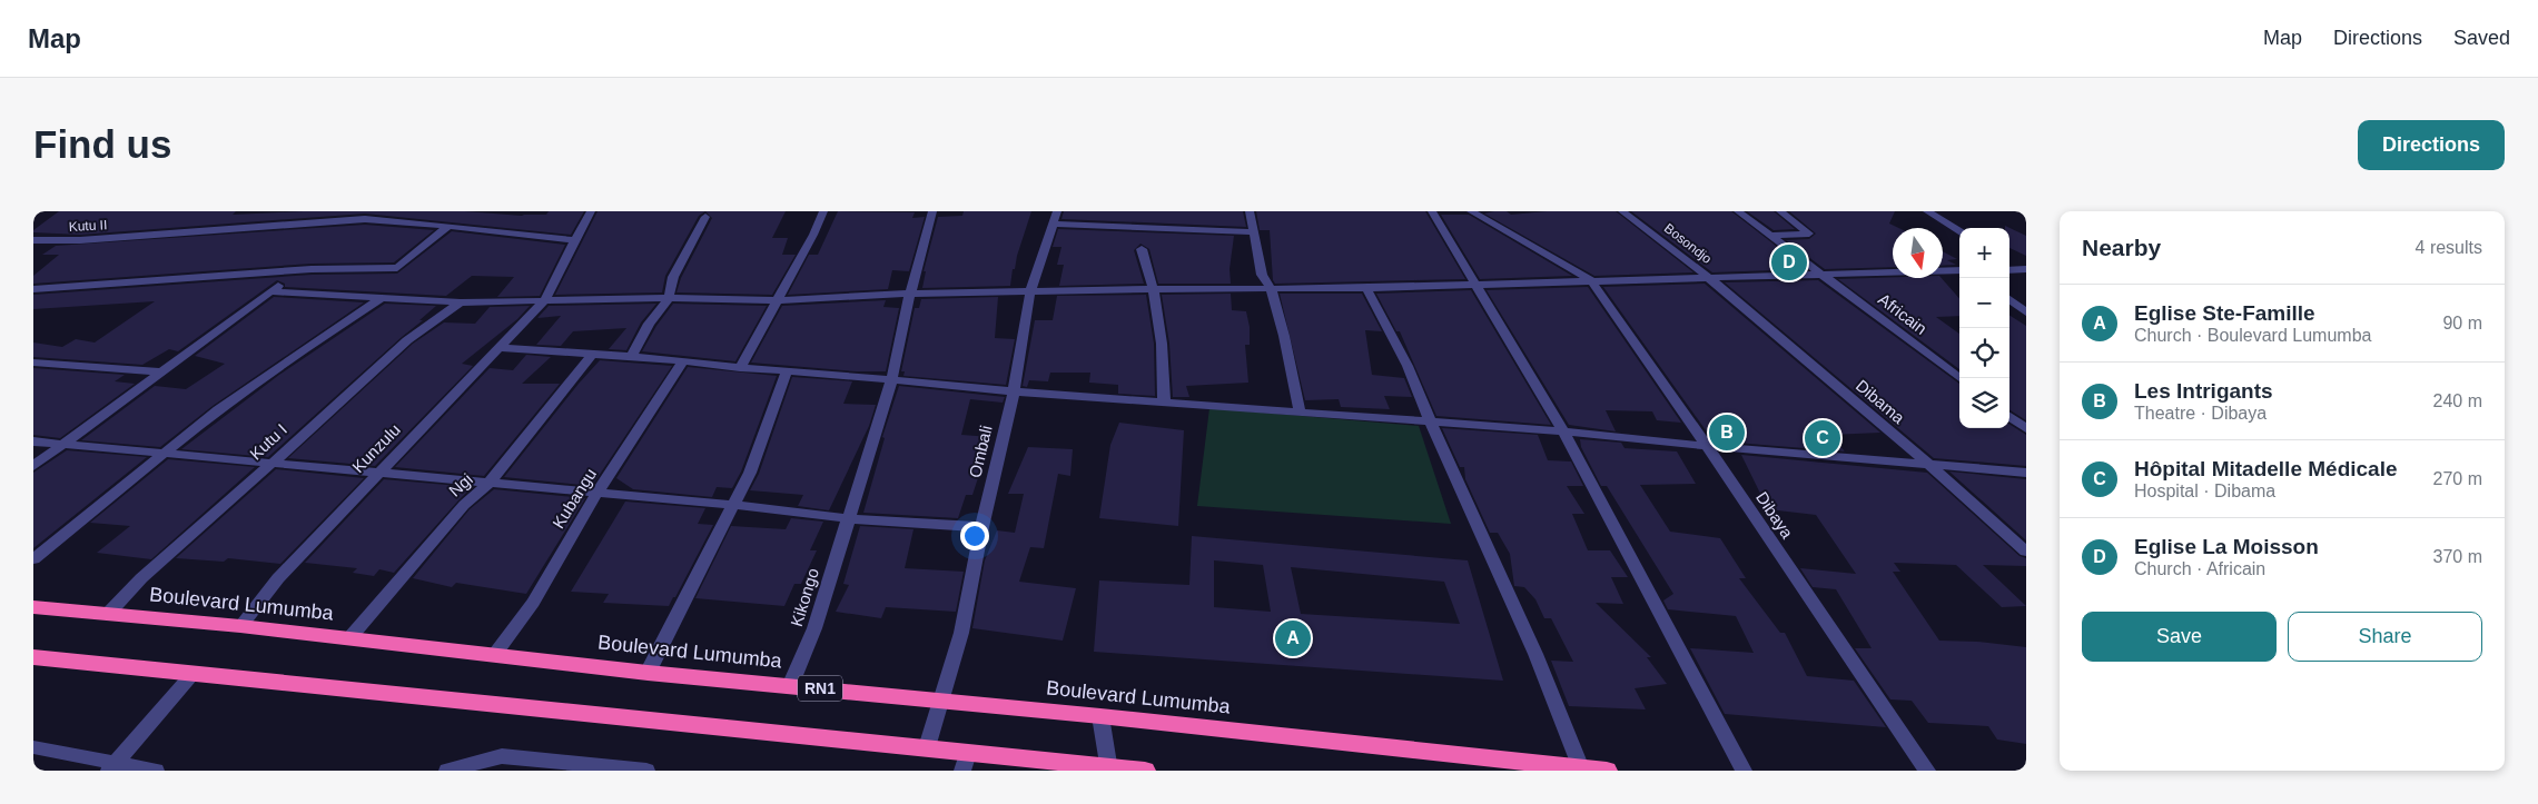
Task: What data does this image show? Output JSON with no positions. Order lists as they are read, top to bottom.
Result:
{
  "streets": {
    "highway": ["Boulevard Lumumba", "RN1"],
    "street": [
      "Kutu II",
      "Bosondjo",
      "Africain",
      "Dibama",
      "Kutu I",
      "Kunzulu",
      "Ombali",
      "Ngi",
      "Kubangu",
      "Dibaya",
      "Kikongo"
    ]
  },
  "crossings": [
    ["Bosondjo", "Dibama"],
    ["Kutu I", "Boulevard Lumumba"],
    ["Kunzulu", "Boulevard Lumumba"],
    ["Ombali", "Boulevard Lumumba"],
    ["Ngi", "Boulevard Lumumba"],
    ["Kubangu", "Boulevard Lumumba"],
    ["Kikongo", "Boulevard Lumumba"]
  ],
  "north": "bottom",
  "page": {
    "header": "Map",
    "nav": ["Map", "Directions", "Saved"],
    "buttons": [
      "Directions",
      ["Save", "Share"]
    ],
    "title": "Find us",
    "heading": ["Nearby", "4 results"],
    "map_buttons": ["+", "−"],
    "pins": [
      "D",
      "B",
      "C",
      "A"
    ],
    "list": [
      {
        "mark": "A",
        "name": "Eglise Ste-Famille",
        "note": "Church · Boulevard Lumumba",
        "value": "90 m"
      },
      {
        "mark": "B",
        "name": "Les Intrigants",
        "note": "Theatre · Dibaya",
        "value": "240 m"
      },
      {
        "mark": "C",
        "name": "Hôpital Mitadelle Médicale",
        "note": "Hospital · Dibama",
        "value": "270 m"
      },
      {
        "mark": "D",
        "name": "Eglise La Moisson",
        "note": "Church · Africain",
        "value": "370 m"
      }
    ]
  }
}
